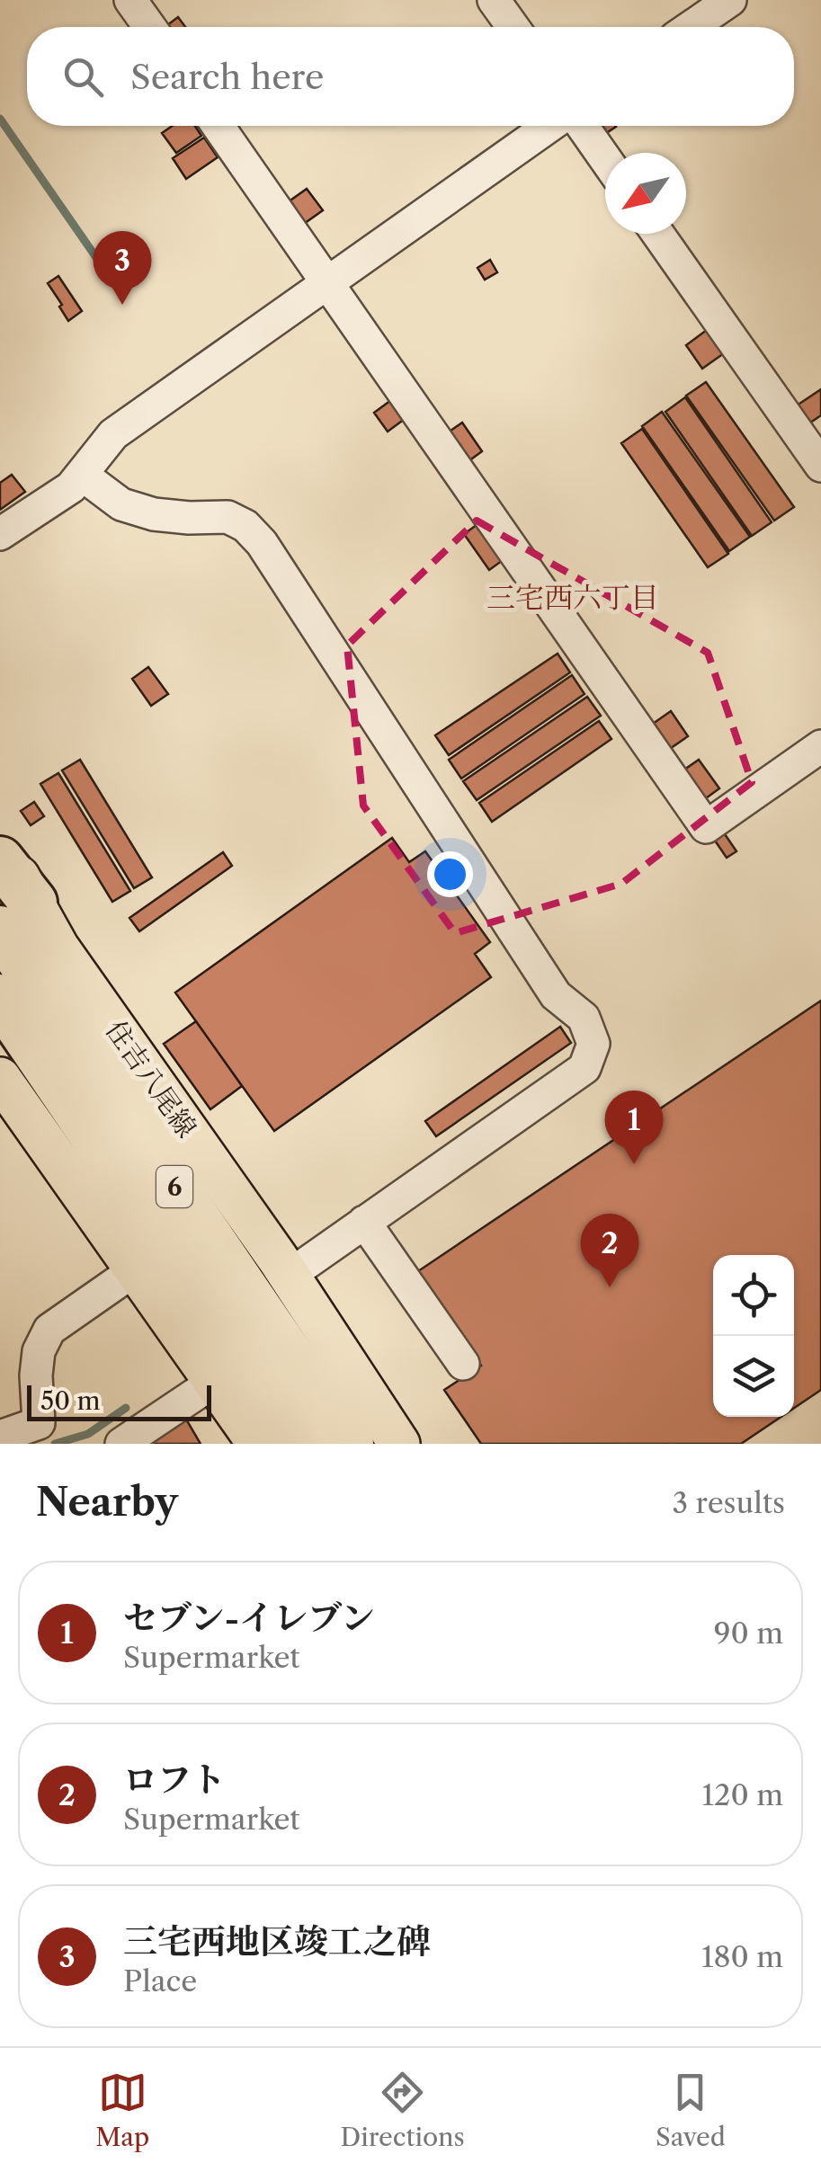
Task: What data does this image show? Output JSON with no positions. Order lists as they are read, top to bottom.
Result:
{
  "streets": {
    "highway": ["6"],
    "main road": ["住吉八尾線"]
  },
  "crossings": [
    ["住吉八尾線", "6"]
  ],
  "districts": ["三宅西六丁目"],
  "scale_bar": "50 m",
  "north": "bottom left",
  "page": {
    "search": "Search here",
    "pins": ["3", "1", "2"],
    "scale": "50 m",
    "heading": ["Nearby", "3 results"],
    "list": [
      {
        "mark": "1",
        "name": "セブン-イレブン",
        "note": "Supermarket",
        "value": "90 m"
      },
      {
        "mark": "2",
        "name": "ロフト",
        "note": "Supermarket",
        "value": "120 m"
      },
      {
        "mark": "3",
        "name": "三宅西地区竣工之碑",
        "note": "Place",
        "value": "180 m"
      }
    ],
    "nav": ["Map", "Directions", "Saved"]
  }
}
